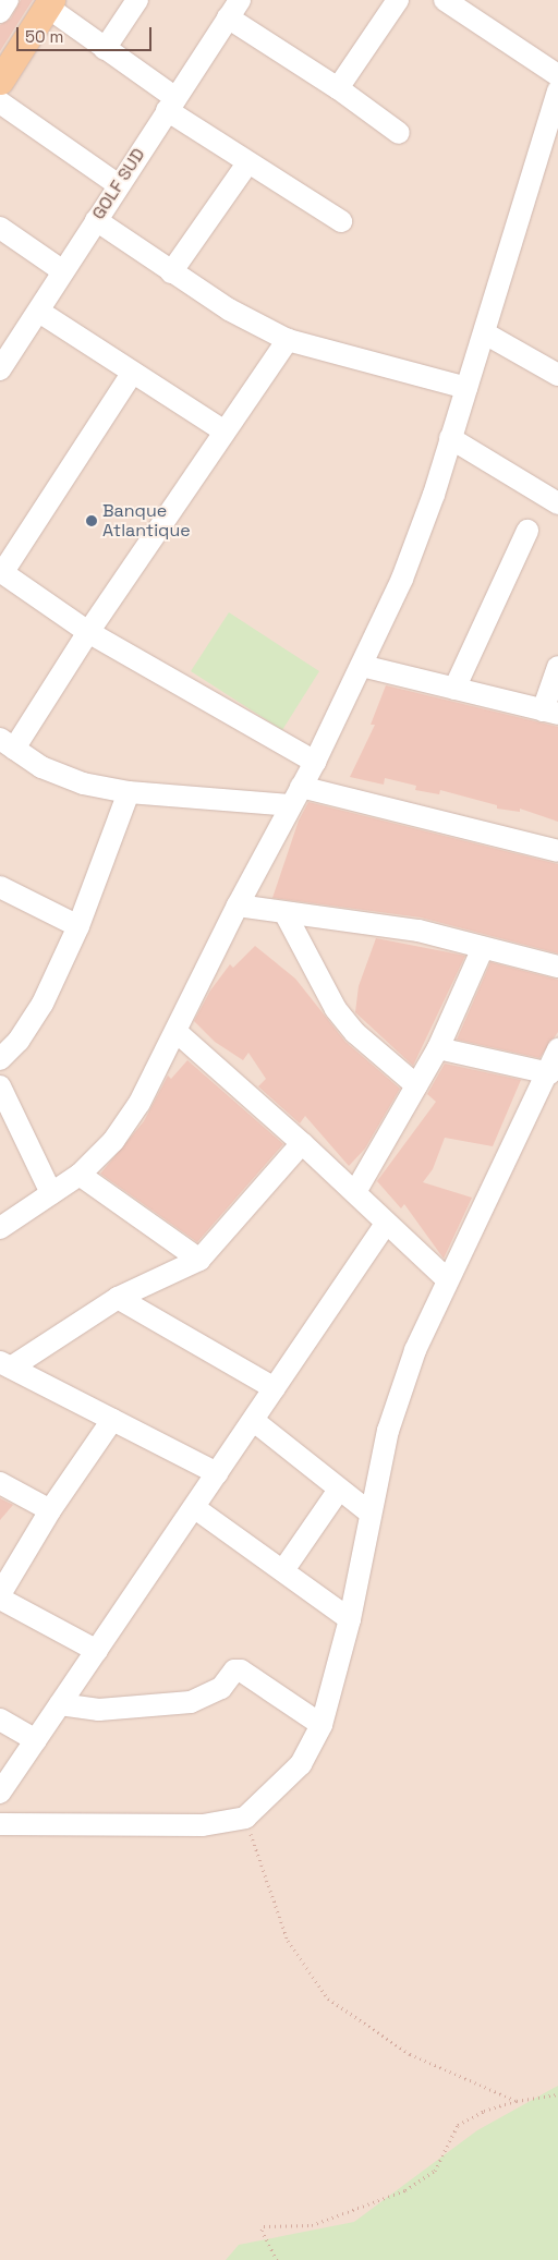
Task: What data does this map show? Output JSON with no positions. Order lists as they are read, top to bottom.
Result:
{
  "streets": {
    "street": ["GOLF SUD"]
  },
  "places": ["Banque Atlantique"],
  "scale_bar": "50 m"
}
